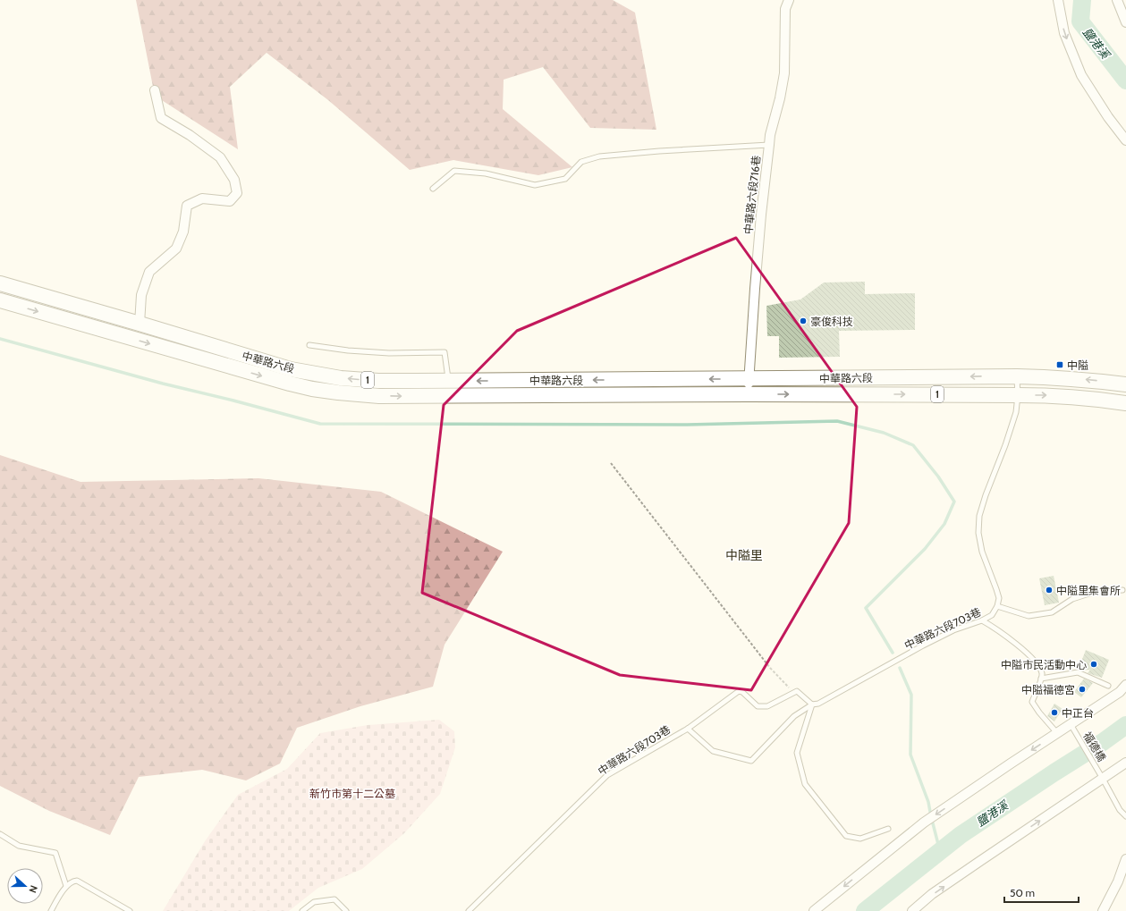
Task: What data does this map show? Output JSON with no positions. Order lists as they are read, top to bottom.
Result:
{
  "streets": {
    "main road": ["中華路六段", "1"],
    "street": ["中華路六段716巷"],
    "lane": ["中華路六段703巷", "福德橋"]
  },
  "crossings": [
    ["中華路六段716巷", "中華路六段"]
  ],
  "districts": ["中隘里"],
  "water": ["鹽港溪"],
  "parks": ["新竹市第十二公墓"],
  "places": {
    "other": [
      "豪俊科技",
      "中隘里集會所",
      "中隘市民活動中心",
      "中隘福德宮",
      "中正台"
    ],
    "transit": ["中隘"]
  },
  "scale_bar": "50 m",
  "north": "right"
}
